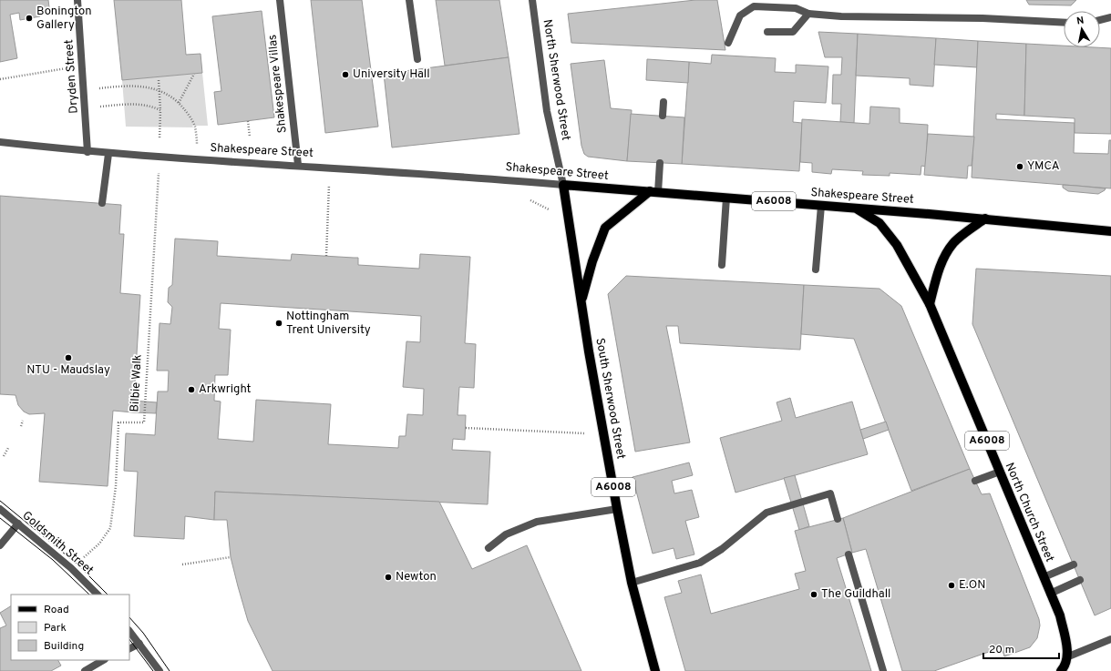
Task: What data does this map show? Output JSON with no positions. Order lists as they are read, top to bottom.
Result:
{
  "streets": {
    "main road": [
      "Shakespeare Street",
      "A6008",
      "South Sherwood Street",
      "North Church Street"
    ],
    "street": [
      "Dryden Street",
      "North Sherwood Street",
      "Shakespeare Villas",
      "Goldsmith Street"
    ],
    "path": ["Bilbie Walk"]
  },
  "crossings": [
    ["Dryden Street", "Shakespeare Street"],
    ["North Sherwood Street", "Shakespeare Street"],
    ["North Sherwood Street", "South Sherwood Street"],
    ["Shakespeare Villas", "Shakespeare Street"],
    ["Shakespeare Street", "Bilbie Walk"],
    ["Shakespeare Street", "South Sherwood Street"],
    ["Shakespeare Street", "North Church Street"],
    ["Bilbie Walk", "Goldsmith Street"]
  ],
  "places": [
    "Bonington Gallery",
    "University Hall",
    "YMCA",
    "Nottingham Trent University",
    "NTU - Maudslay",
    "Arkwright",
    "Newton",
    "E.ON",
    "The Guildhall"
  ],
  "legend": ["Road", "Park", "Building"],
  "scale_bar": "20 m",
  "north": "top"
}
